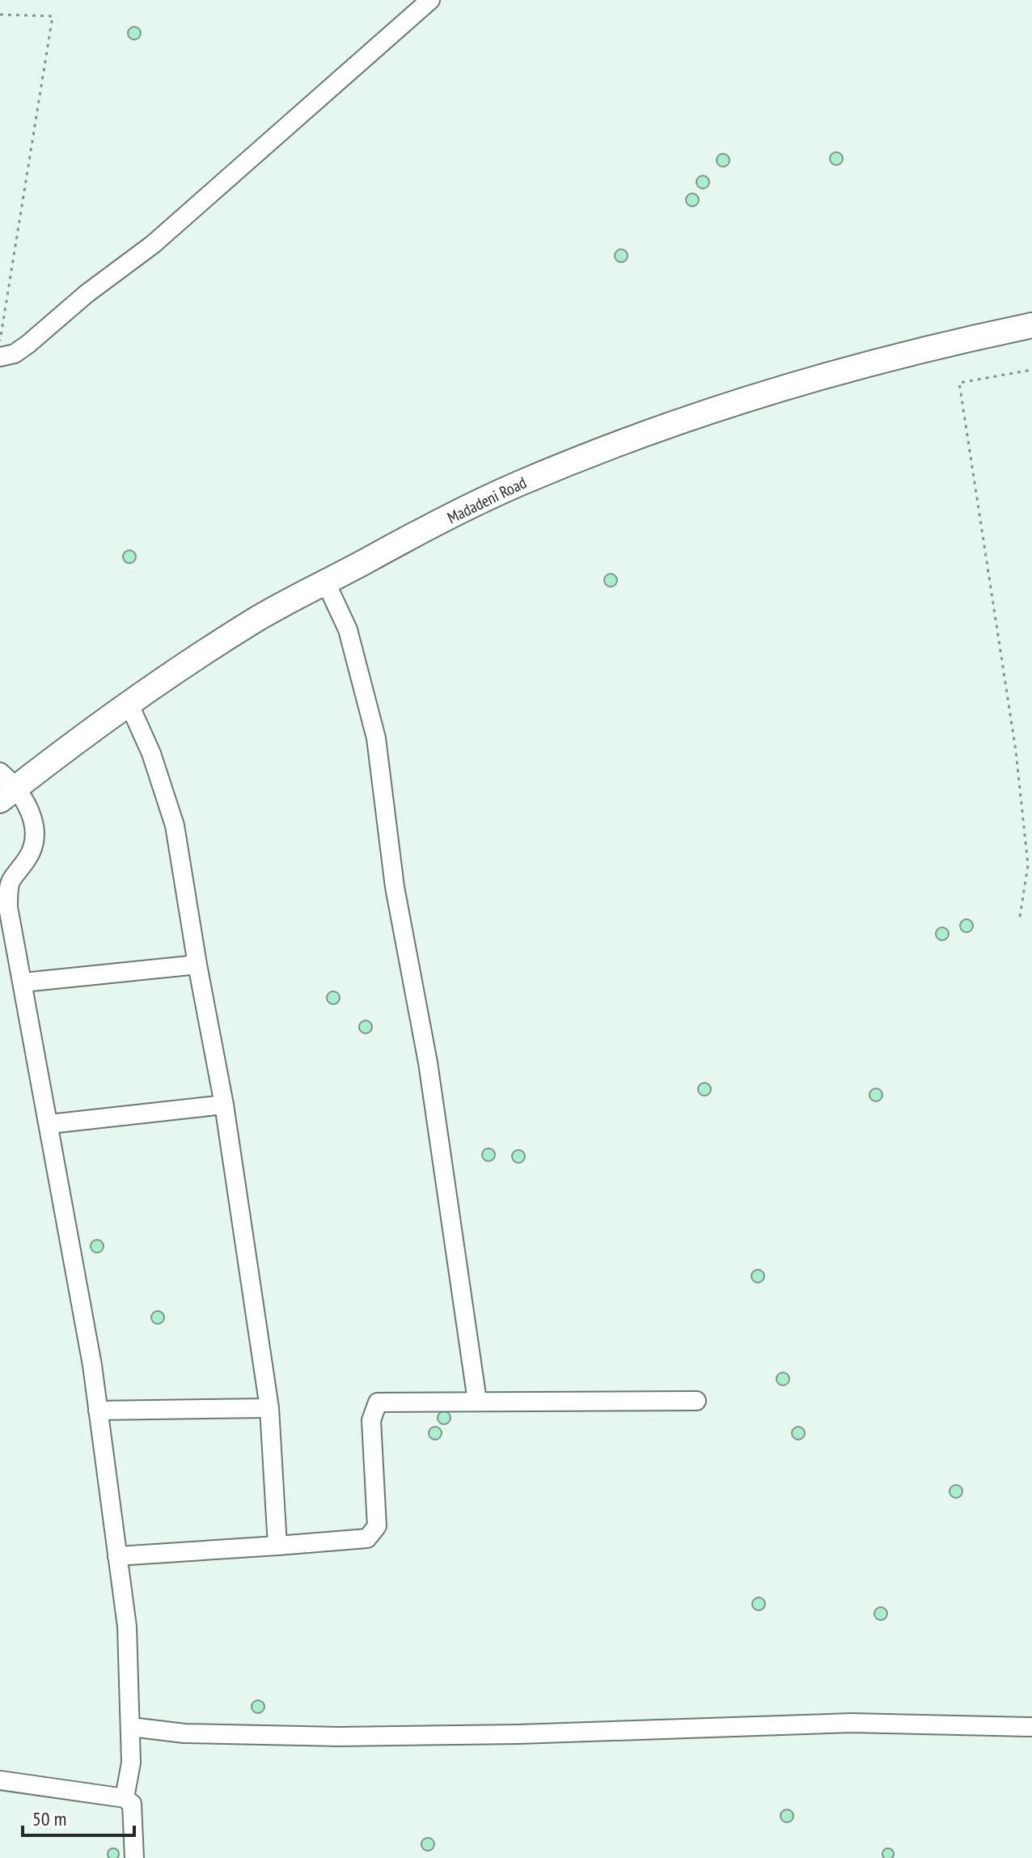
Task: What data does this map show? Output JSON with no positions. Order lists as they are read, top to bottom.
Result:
{
  "streets": {
    "street": ["Madadeni Road"]
  },
  "scale_bar": "50 m"
}
